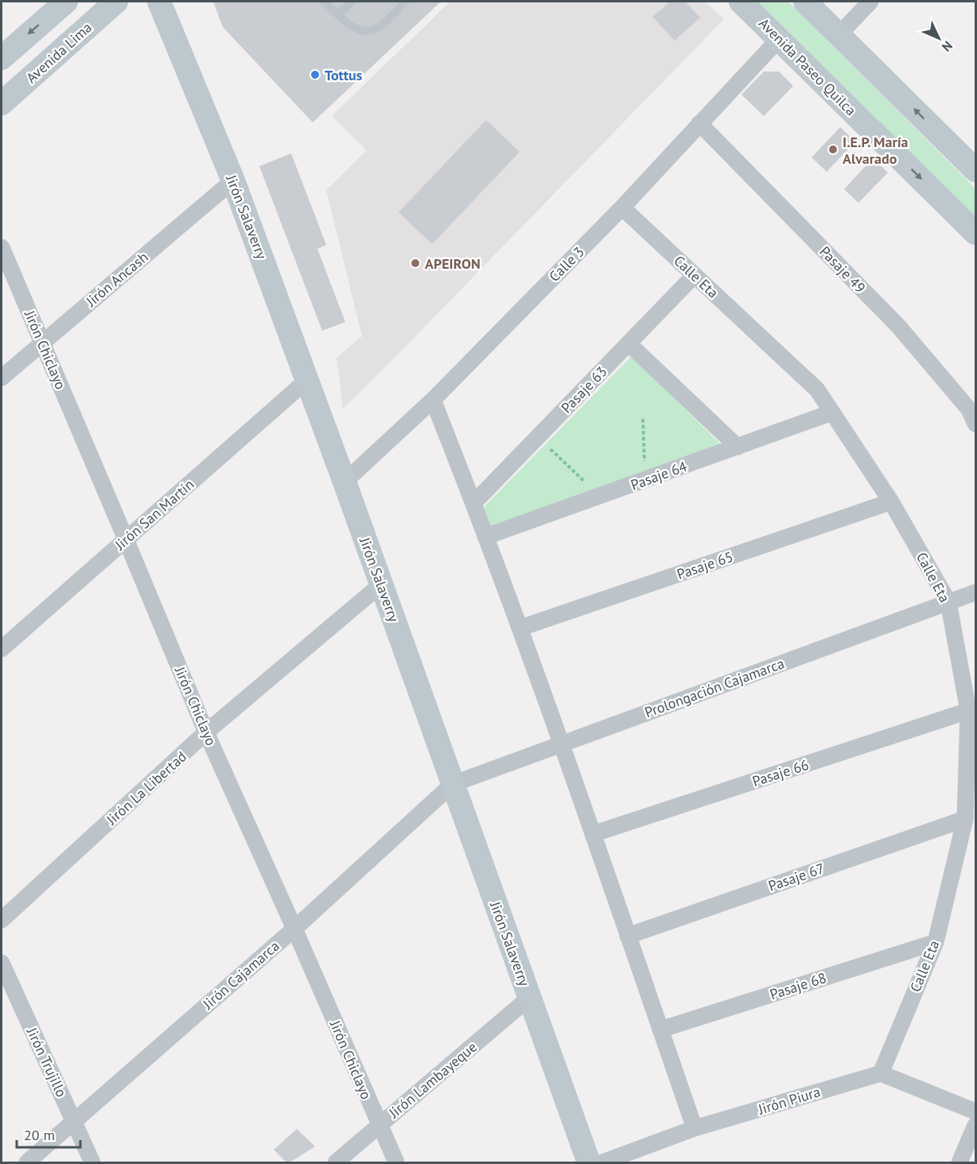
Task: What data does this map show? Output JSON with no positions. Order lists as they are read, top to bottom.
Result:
{
  "streets": {
    "street": [
      "Avenida Lima",
      "Avenida Paseo Quilca",
      "Jirón Salaverry",
      "Calle 3",
      "Pasaje 49",
      "Calle Eta",
      "Jirón Ancash",
      "Jirón Chiclayo",
      "Pasaje 63",
      "Pasaje 64",
      "Jirón San Martín",
      "Pasaje 65",
      "Prolongación Cajamarca",
      "Pasaje 66",
      "Jirón La Libertad",
      "Pasaje 67",
      "Jirón Cajamarca",
      "Pasaje 68",
      "Jirón Trujillo",
      "Jirón Lambayeque",
      "Jirón Piura"
    ]
  },
  "crossings": [
    ["Avenida Paseo Quilca", "Calle 3"],
    ["Jirón Salaverry", "Calle 3"],
    ["Jirón Salaverry", "Jirón Ancash"],
    ["Jirón Salaverry", "Jirón San Martín"],
    ["Jirón Salaverry", "Prolongación Cajamarca"],
    ["Jirón Salaverry", "Jirón La Libertad"],
    ["Jirón Salaverry", "Jirón Cajamarca"],
    ["Jirón Salaverry", "Jirón Lambayeque"],
    ["Calle 3", "Pasaje 49"],
    ["Calle 3", "Calle Eta"],
    ["Calle Eta", "Pasaje 63"],
    ["Calle Eta", "Pasaje 64"],
    ["Calle Eta", "Pasaje 65"],
    ["Calle Eta", "Prolongación Cajamarca"],
    ["Calle Eta", "Pasaje 66"],
    ["Calle Eta", "Pasaje 67"],
    ["Calle Eta", "Pasaje 68"],
    ["Calle Eta", "Jirón Piura"],
    ["Jirón Ancash", "Jirón Chiclayo"],
    ["Jirón Chiclayo", "Jirón San Martín"],
    ["Jirón Chiclayo", "Jirón La Libertad"],
    ["Jirón Chiclayo", "Jirón Cajamarca"],
    ["Jirón Chiclayo", "Jirón Lambayeque"],
    ["Prolongación Cajamarca", "Jirón Cajamarca"],
    ["Jirón Cajamarca", "Jirón Trujillo"]
  ],
  "places": ["Tottus", "I.E.P. María Alvarado", "APEIRON"],
  "scale_bar": "20 m",
  "north": "bottom right"
}
